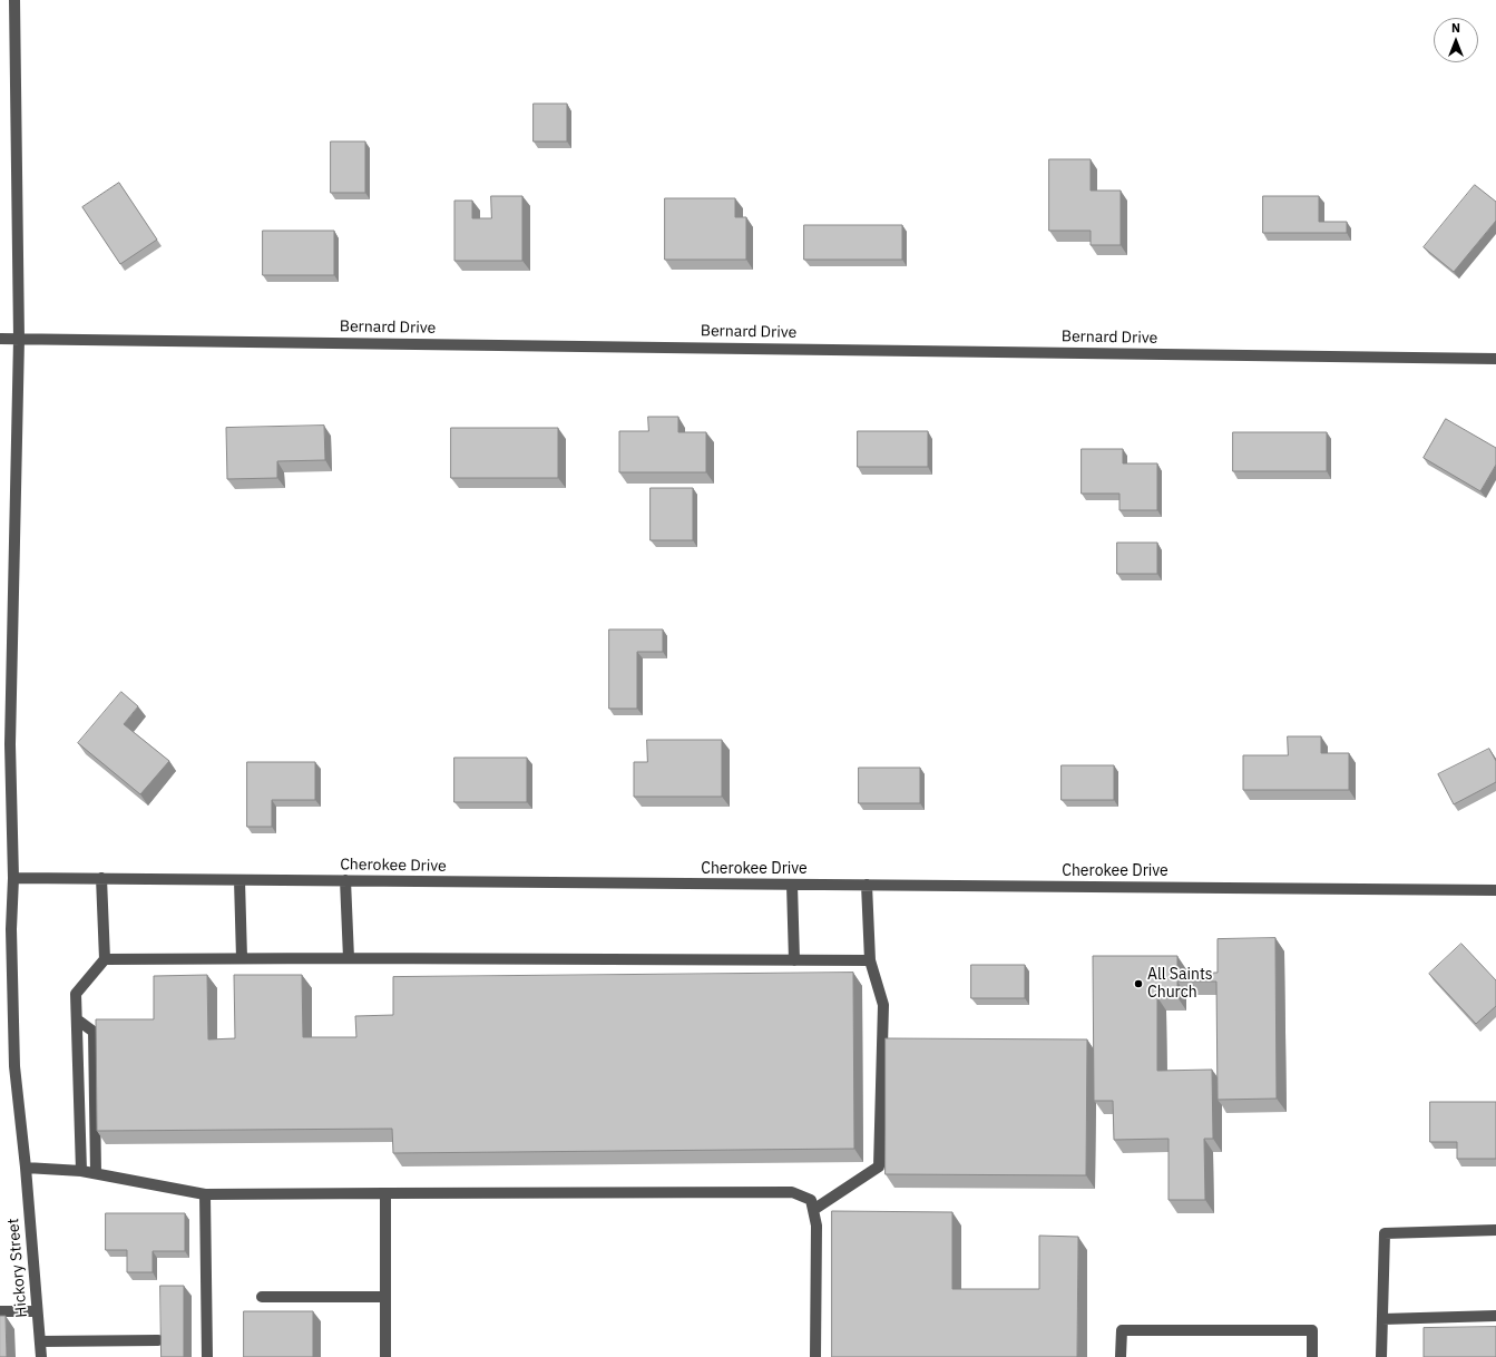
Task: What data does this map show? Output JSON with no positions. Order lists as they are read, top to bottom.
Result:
{
  "streets": {
    "street": ["Bernard Drive", "Cherokee Drive", "Hickory Street"]
  },
  "crossings": [
    ["Bernard Drive", "Hickory Street"],
    ["Cherokee Drive", "Hickory Street"]
  ],
  "places": ["All Saints Church"],
  "north": "top"
}
